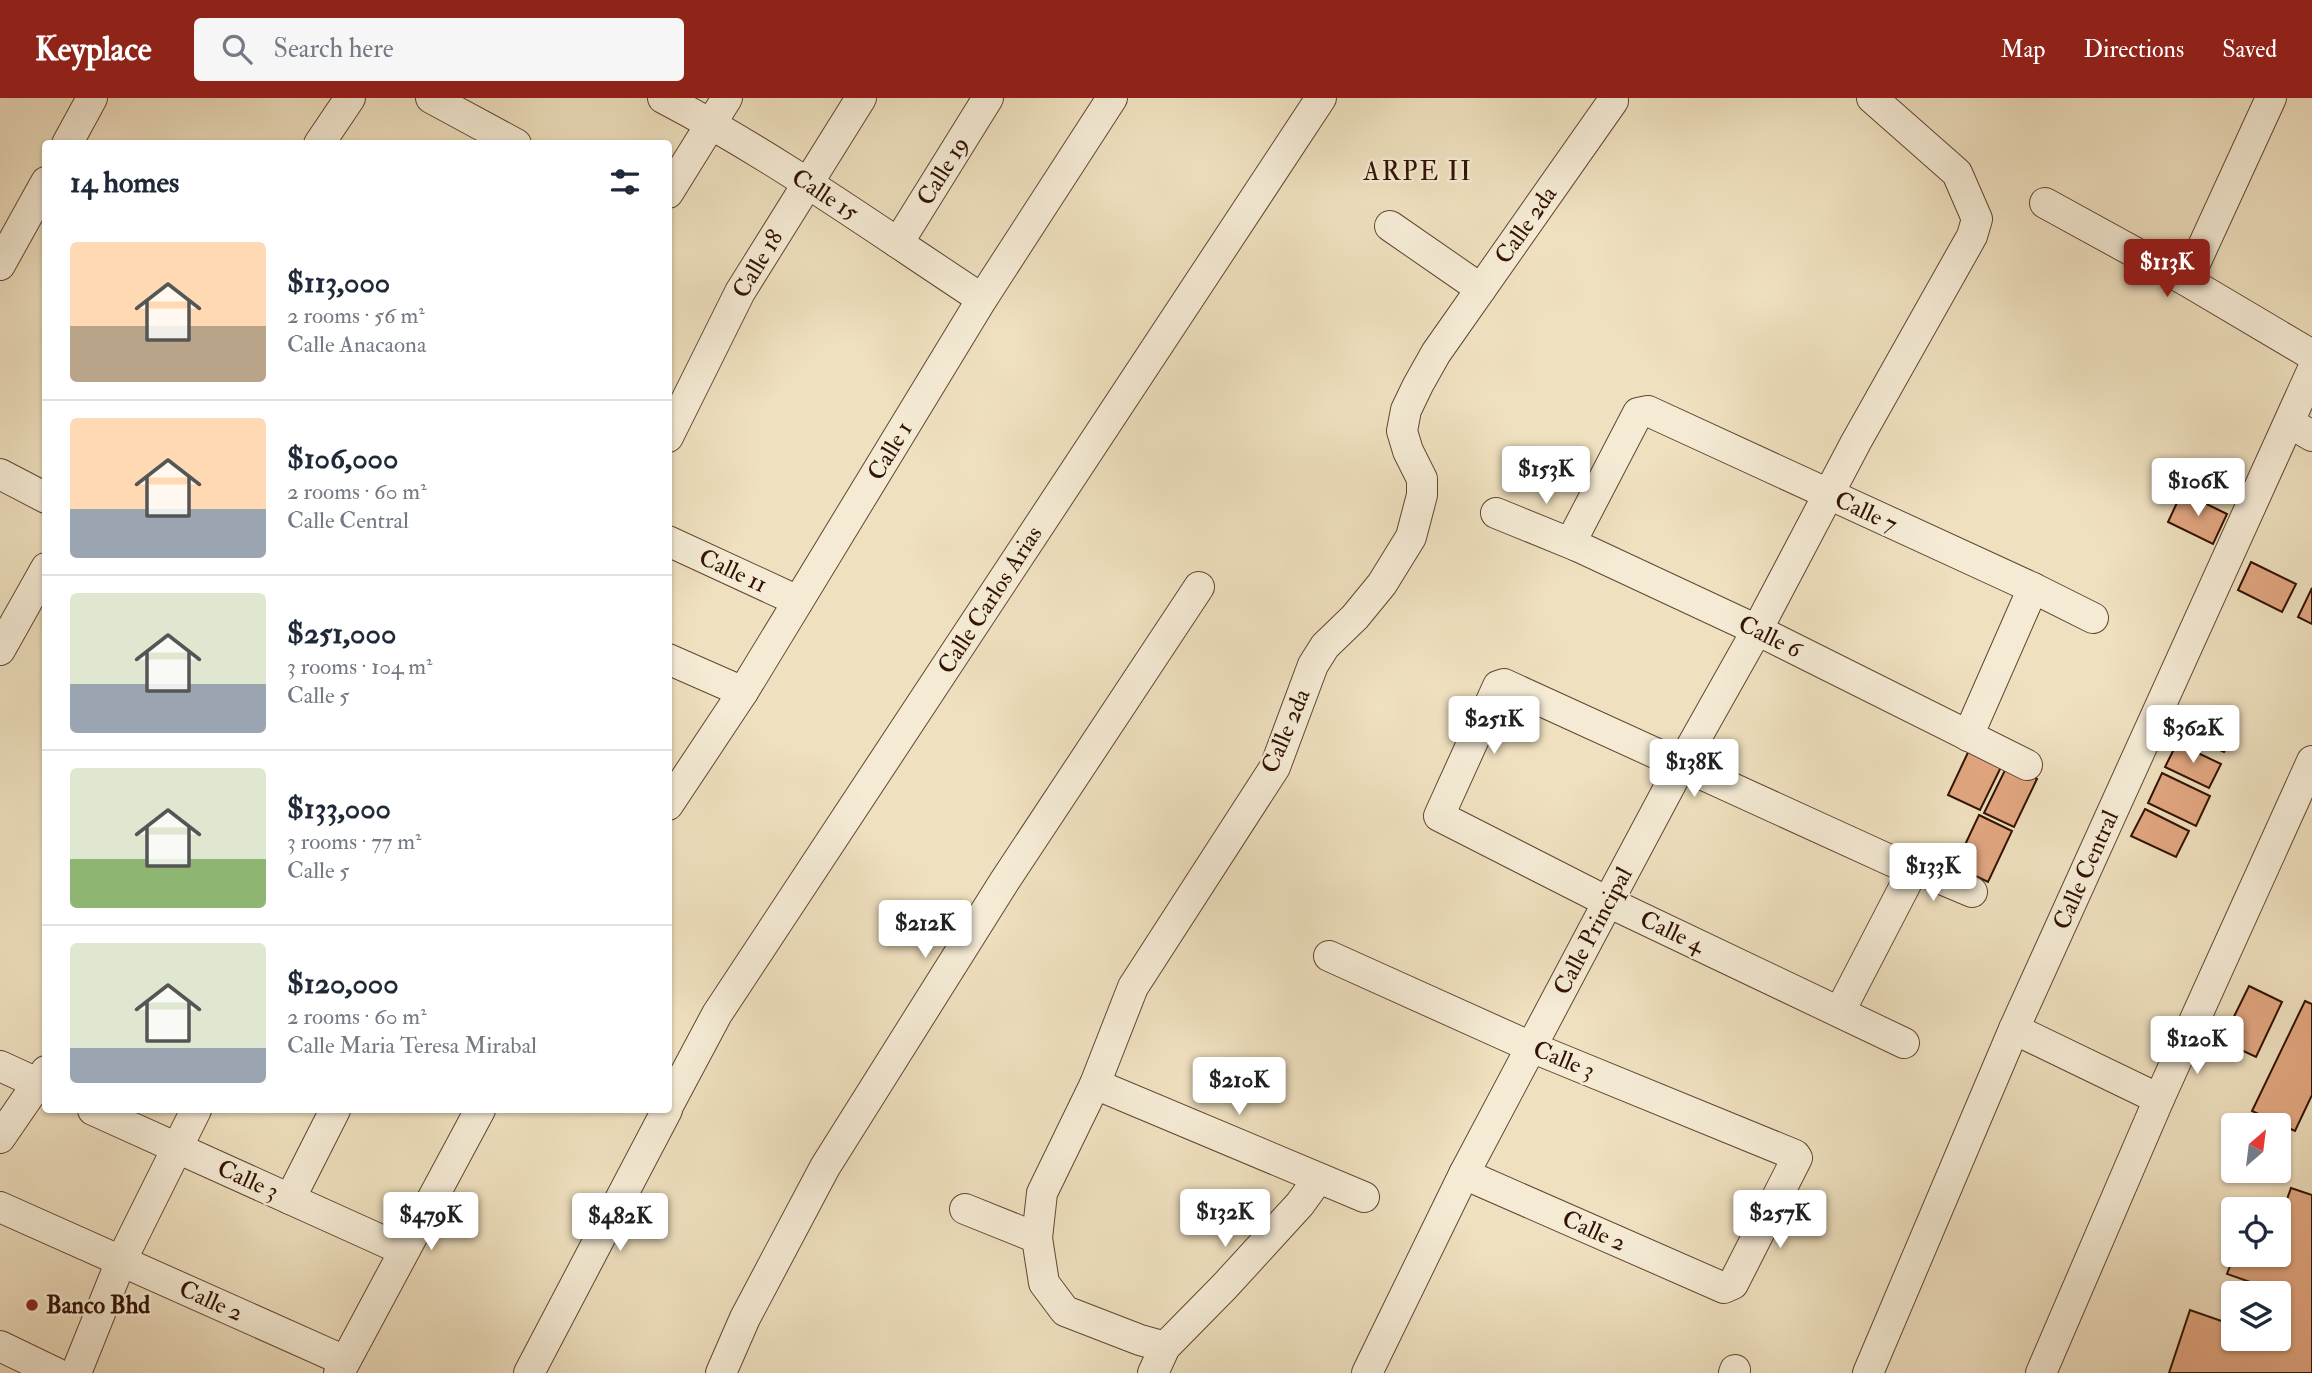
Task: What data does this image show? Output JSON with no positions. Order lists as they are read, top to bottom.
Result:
{
  "streets": {
    "street": [
      "Calle 19",
      "Calle 15",
      "Calle 2da",
      "Calle 18",
      "Calle 1",
      "Calle 7",
      "Calle 11",
      "Calle Carlos Arias",
      "Calle 6",
      "Calle Central",
      "Calle Principal",
      "Calle 4",
      "Calle 3",
      "Calle 2"
    ]
  },
  "crossings": [
    ["Calle 19", "Calle 15"],
    ["Calle 15", "Calle 18"],
    ["Calle 15", "Calle 1"],
    ["Calle 1", "Calle 11"],
    ["Calle 7", "Calle 6"],
    ["Calle 7", "Calle Principal"],
    ["Calle 6", "Calle Principal"],
    ["Calle Principal", "Calle 4"],
    ["Calle Principal", "Calle 3"],
    ["Calle Principal", "Calle 2"],
    ["Calle 3", "Calle 2"]
  ],
  "districts": ["ARPE II"],
  "places": ["Banco Bhd"],
  "north": "top right",
  "page": {
    "header": "Keyplace",
    "search": "Search here",
    "nav": ["Map", "Directions", "Saved"],
    "heading": "14 homes",
    "list": [
      {
        "name": "$113,000",
        "note": "2 rooms · 56 m² · Calle Anacaona"
      },
      {
        "name": "$106,000",
        "note": "2 rooms · 60 m² · Calle Central"
      },
      {
        "name": "$251,000",
        "note": "3 rooms · 104 m² · Calle 5"
      },
      {
        "name": "$133,000",
        "note": "3 rooms · 77 m² · Calle 5"
      },
      {
        "name": "$120,000",
        "note": "2 rooms · 60 m² · Calle Maria Teresa Mirabal"
      }
    ],
    "price": [
      "$113K",
      "$153K",
      "$106K",
      "$251K",
      "$362K",
      "$138K",
      "$133K",
      "$212K",
      "$120K",
      "$210K",
      "$132K",
      "$257K",
      "$479K",
      "$482K"
    ]
  }
}
